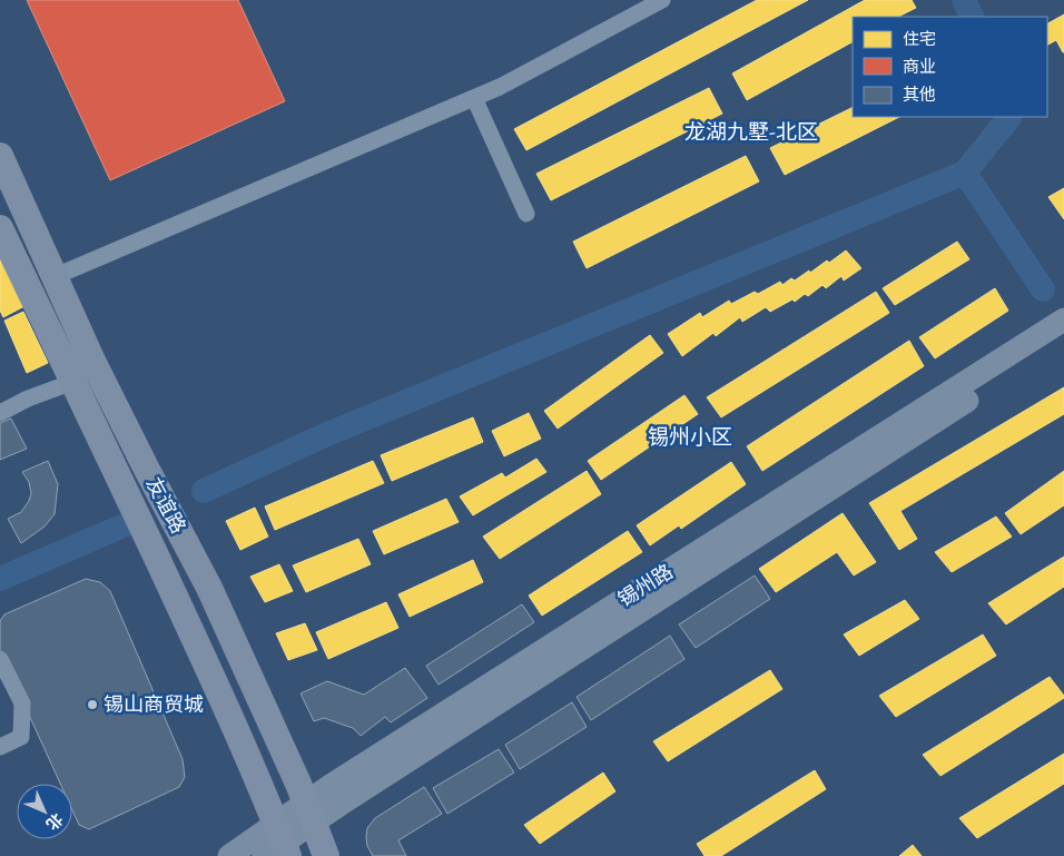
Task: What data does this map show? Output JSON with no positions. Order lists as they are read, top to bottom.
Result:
{
  "streets": {
    "main road": ["友谊路"],
    "street": ["锡州路"]
  },
  "crossings": [
    ["友谊路", "锡州路"]
  ],
  "districts": ["龙湖九墅-北区", "锡州小区"],
  "places": ["锡山商贸城"],
  "legend": ["住宅", "商业", "其他"],
  "north": "bottom right"
}
